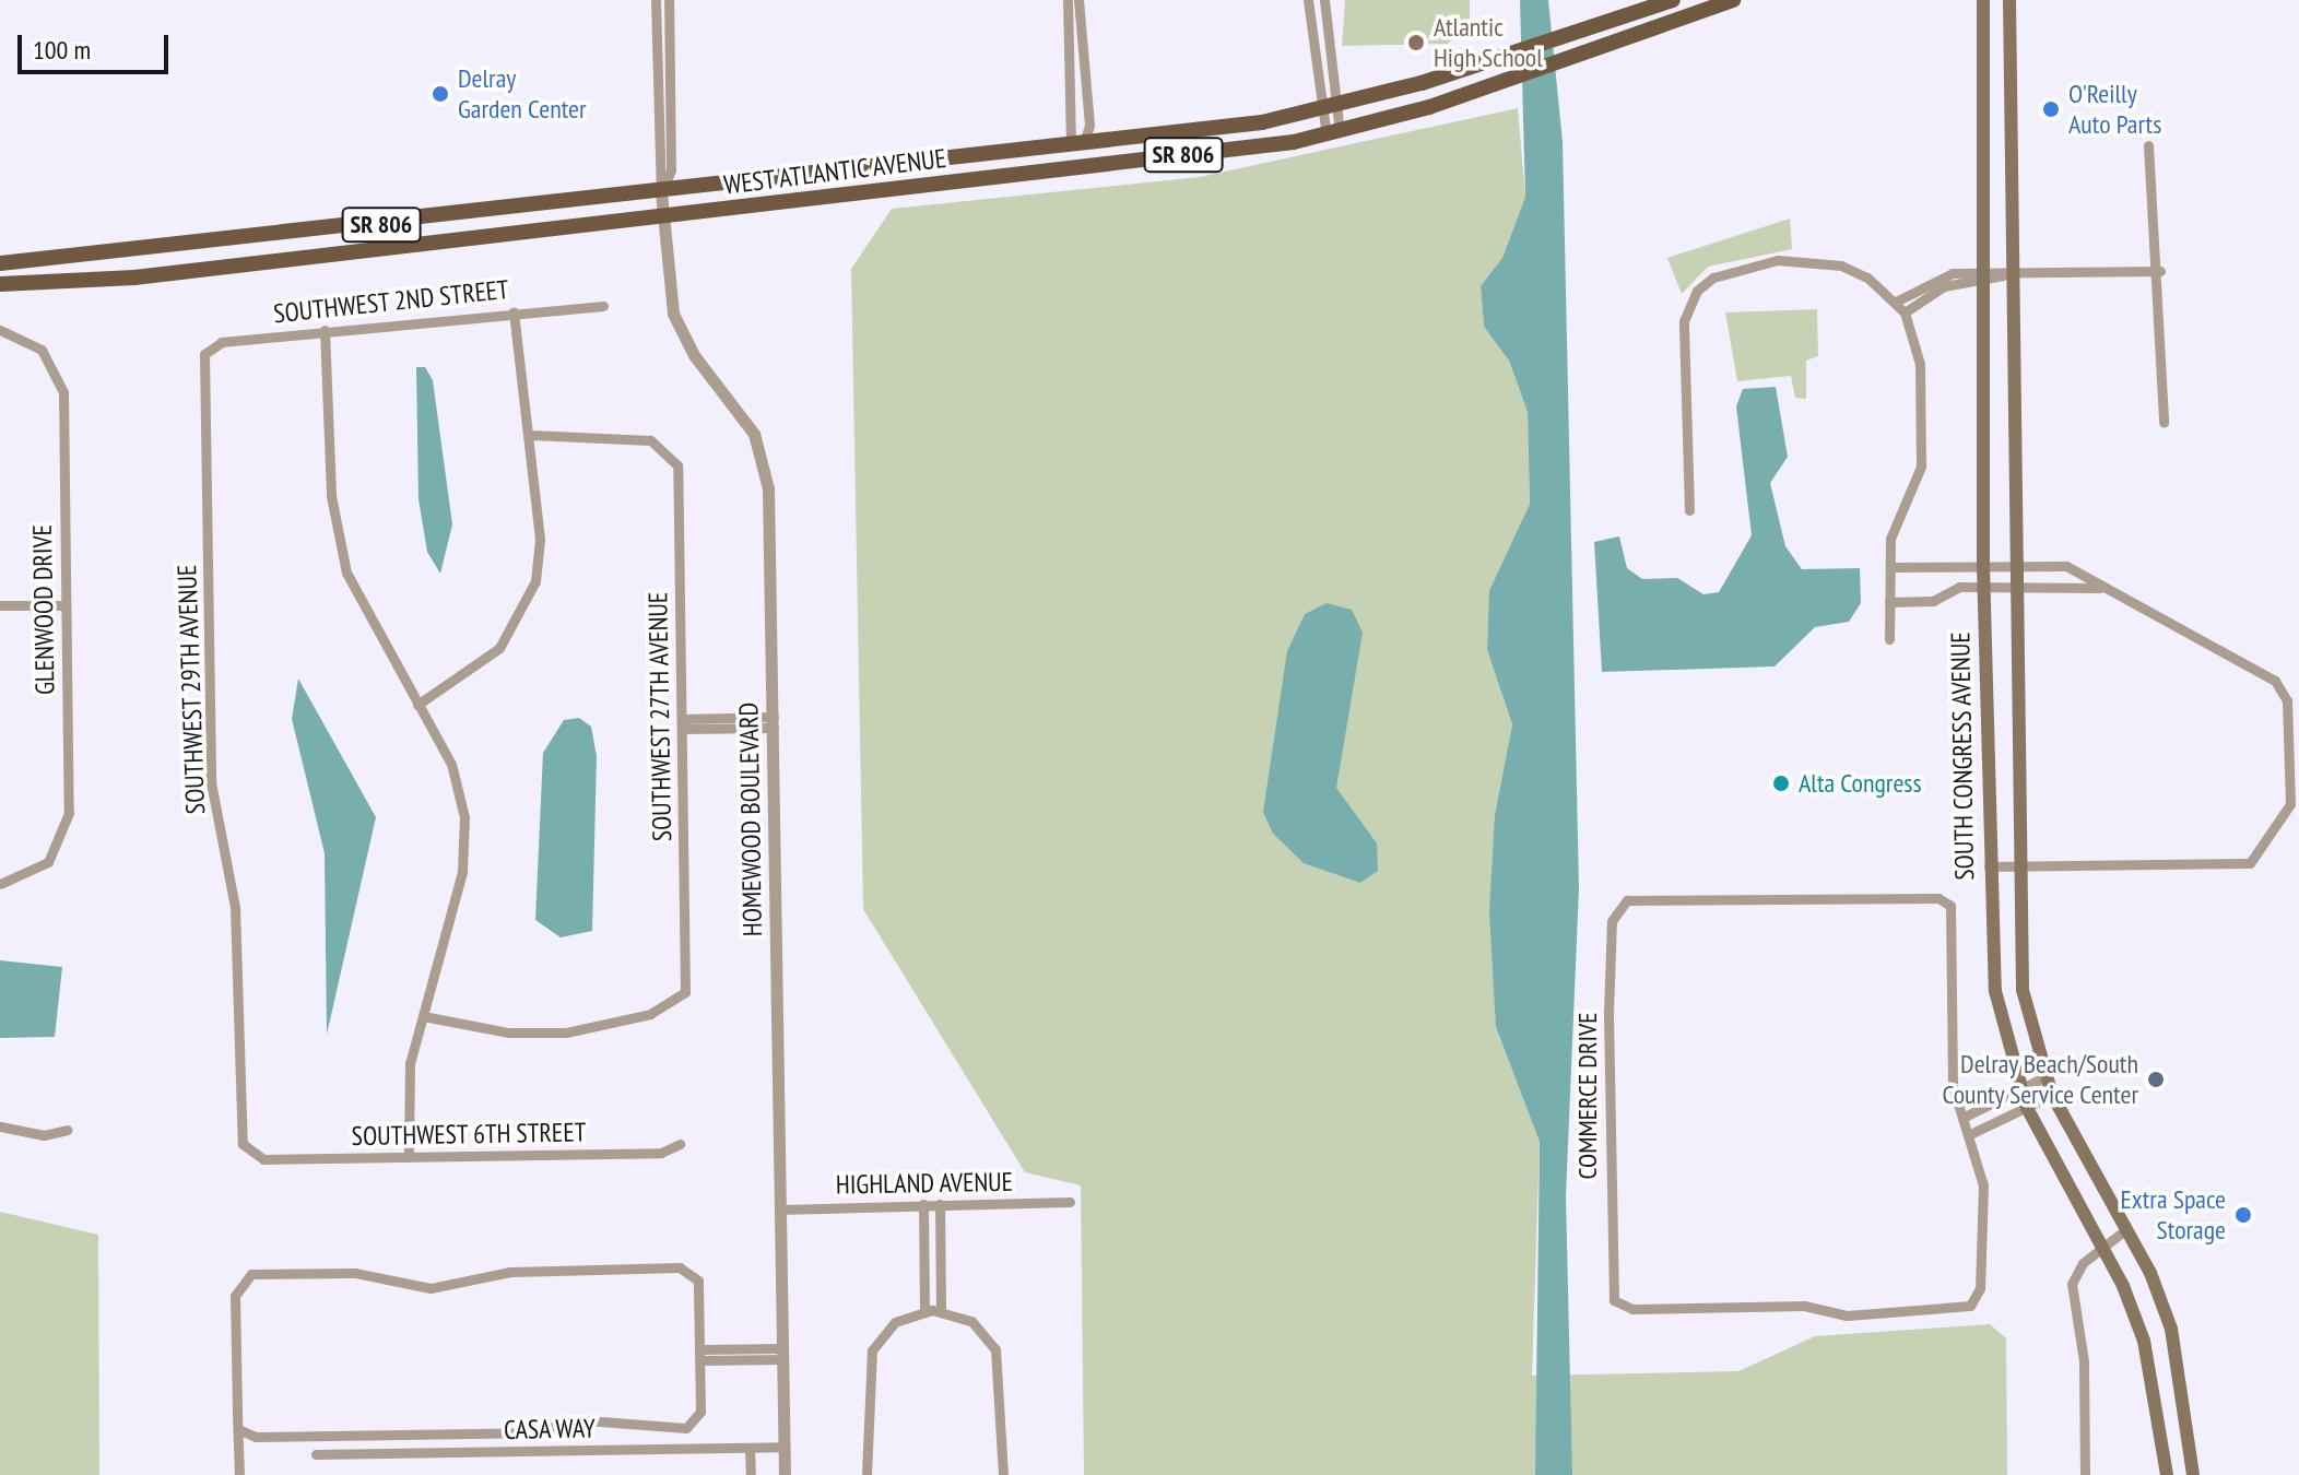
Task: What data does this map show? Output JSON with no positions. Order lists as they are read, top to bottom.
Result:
{
  "streets": {
    "main road": ["SR 806", "WEST ATLANTIC AVENUE", "SOUTH CONGRESS AVENUE"],
    "street": [
      "SOUTHWEST 2ND STREET",
      "GLENWOOD DRIVE",
      "SOUTHWEST 29TH AVENUE",
      "SOUTHWEST 27TH AVENUE",
      "HOMEWOOD BOULEVARD",
      "COMMERCE DRIVE",
      "SOUTHWEST 6TH STREET",
      "HIGHLAND AVENUE",
      "CASA WAY"
    ]
  },
  "crossings": [
    ["WEST ATLANTIC AVENUE", "HOMEWOOD BOULEVARD"],
    ["SOUTHWEST 2ND STREET", "SOUTHWEST 29TH AVENUE"],
    ["SOUTHWEST 29TH AVENUE", "SOUTHWEST 6TH STREET"],
    ["HOMEWOOD BOULEVARD", "HIGHLAND AVENUE"],
    ["HOMEWOOD BOULEVARD", "CASA WAY"]
  ],
  "places": [
    "Atlantic High School",
    "Delray Garden Center",
    "O'Reilly Auto Parts",
    "Alta Congress",
    "Delray Beach/South County Service Center",
    "Extra Space Storage"
  ],
  "scale_bar": "100 m"
}
